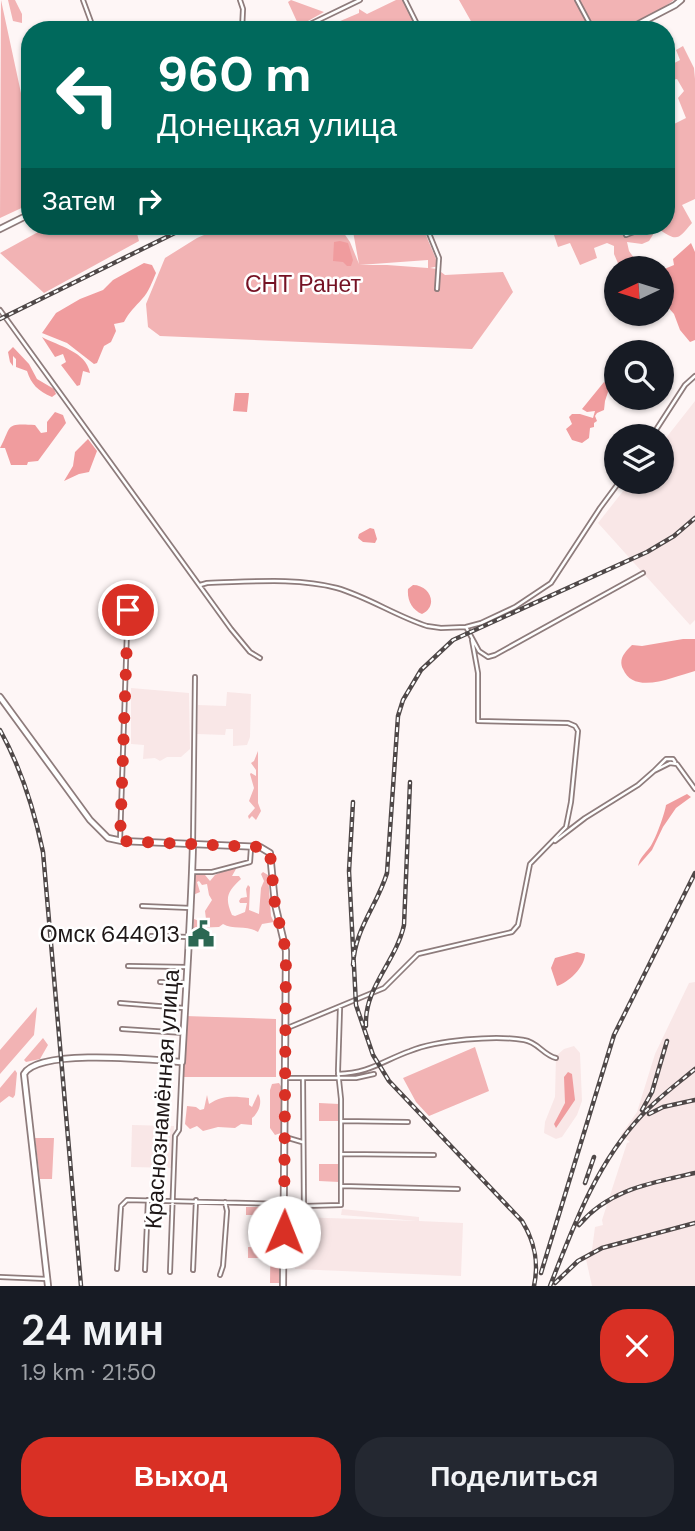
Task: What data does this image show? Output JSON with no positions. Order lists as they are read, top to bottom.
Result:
{
  "streets": {
    "main road": ["Краснознамённая улица"]
  },
  "parks": ["СНТ Ранет"],
  "places": {
    "public building": ["Омск 644013"]
  },
  "north": "left",
  "page": {
    "turn": ["960 m", "Донецкая улица"],
    "then": "Затем",
    "heading": ["24 мин", "1.9 km · 21:50"],
    "buttons": ["Выход", "Поделиться"]
  }
}
